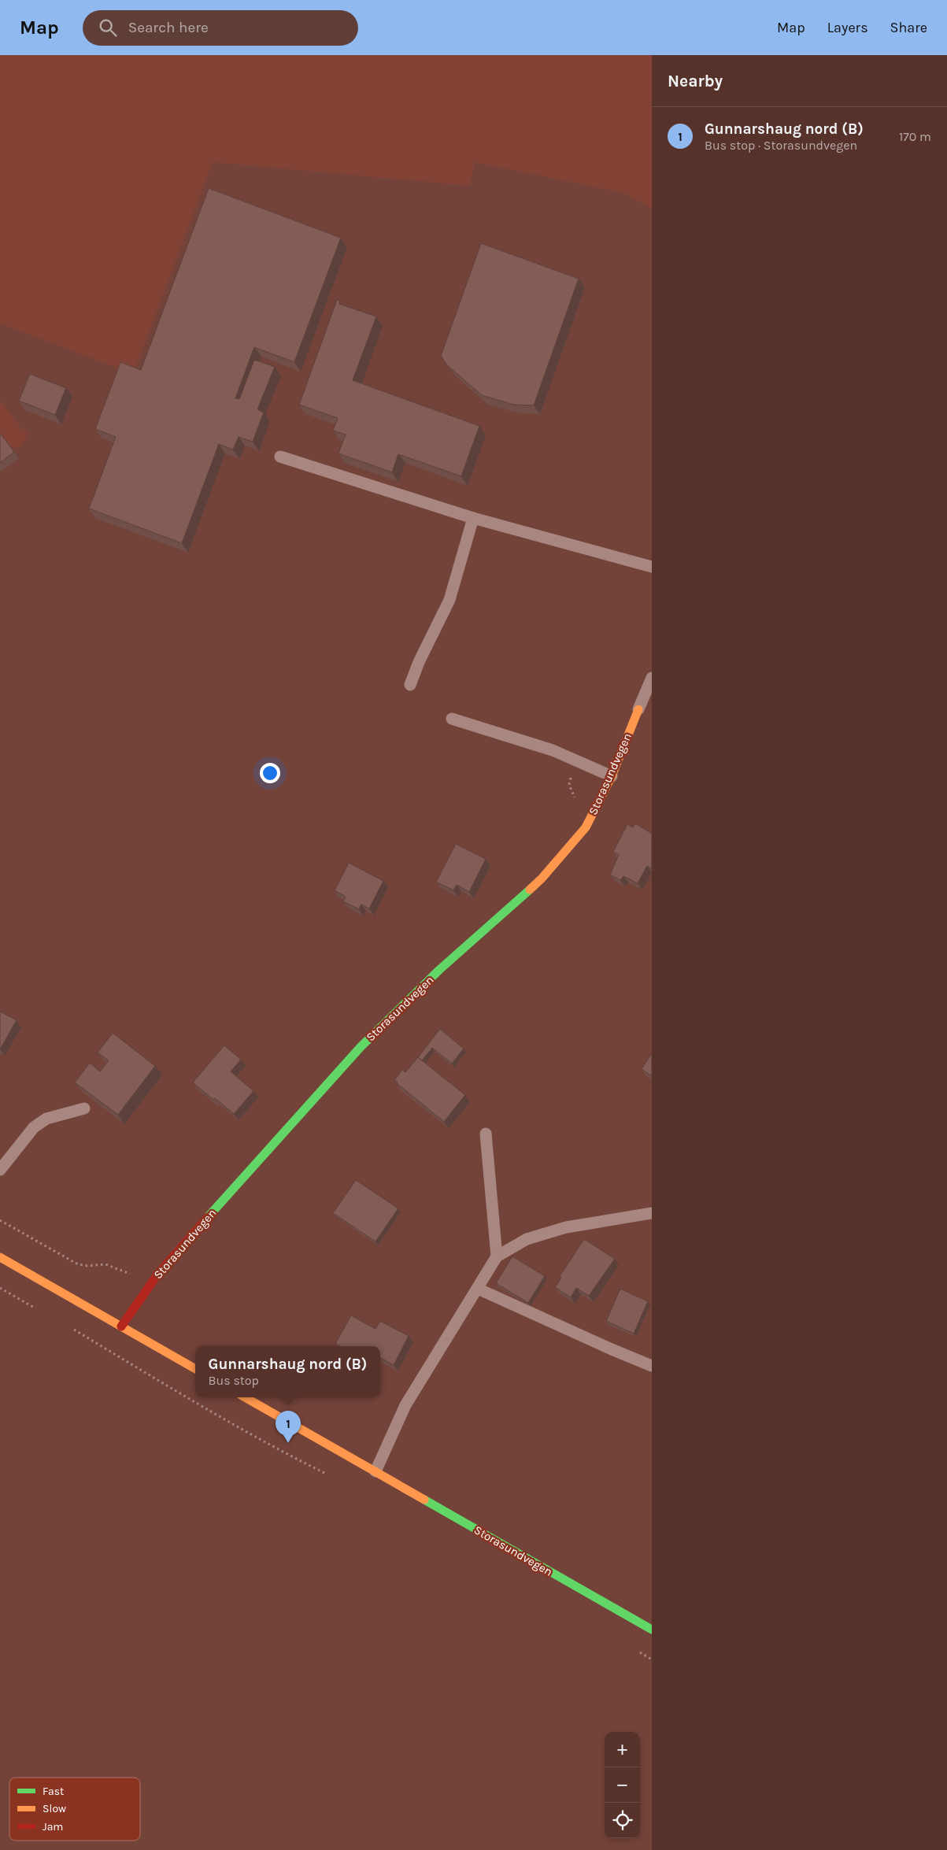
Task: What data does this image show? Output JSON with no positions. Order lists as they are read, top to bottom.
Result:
{
  "streets": {
    "street": ["Storasundvegen"]
  },
  "legend": ["Fast", "Slow", "Jam"],
  "page": {
    "header": "Map",
    "search": "Search here",
    "nav": ["Map", "Layers", "Share"],
    "heading": "Nearby",
    "list": [
      {
        "mark": "1",
        "name": "Gunnarshaug nord (B)",
        "note": "Bus stop · Storasundvegen",
        "value": "170 m"
      }
    ],
    "popup": ["Gunnarshaug nord (B)", "Bus stop"],
    "pins": "1",
    "map_buttons": ["+", "−"]
  }
}
